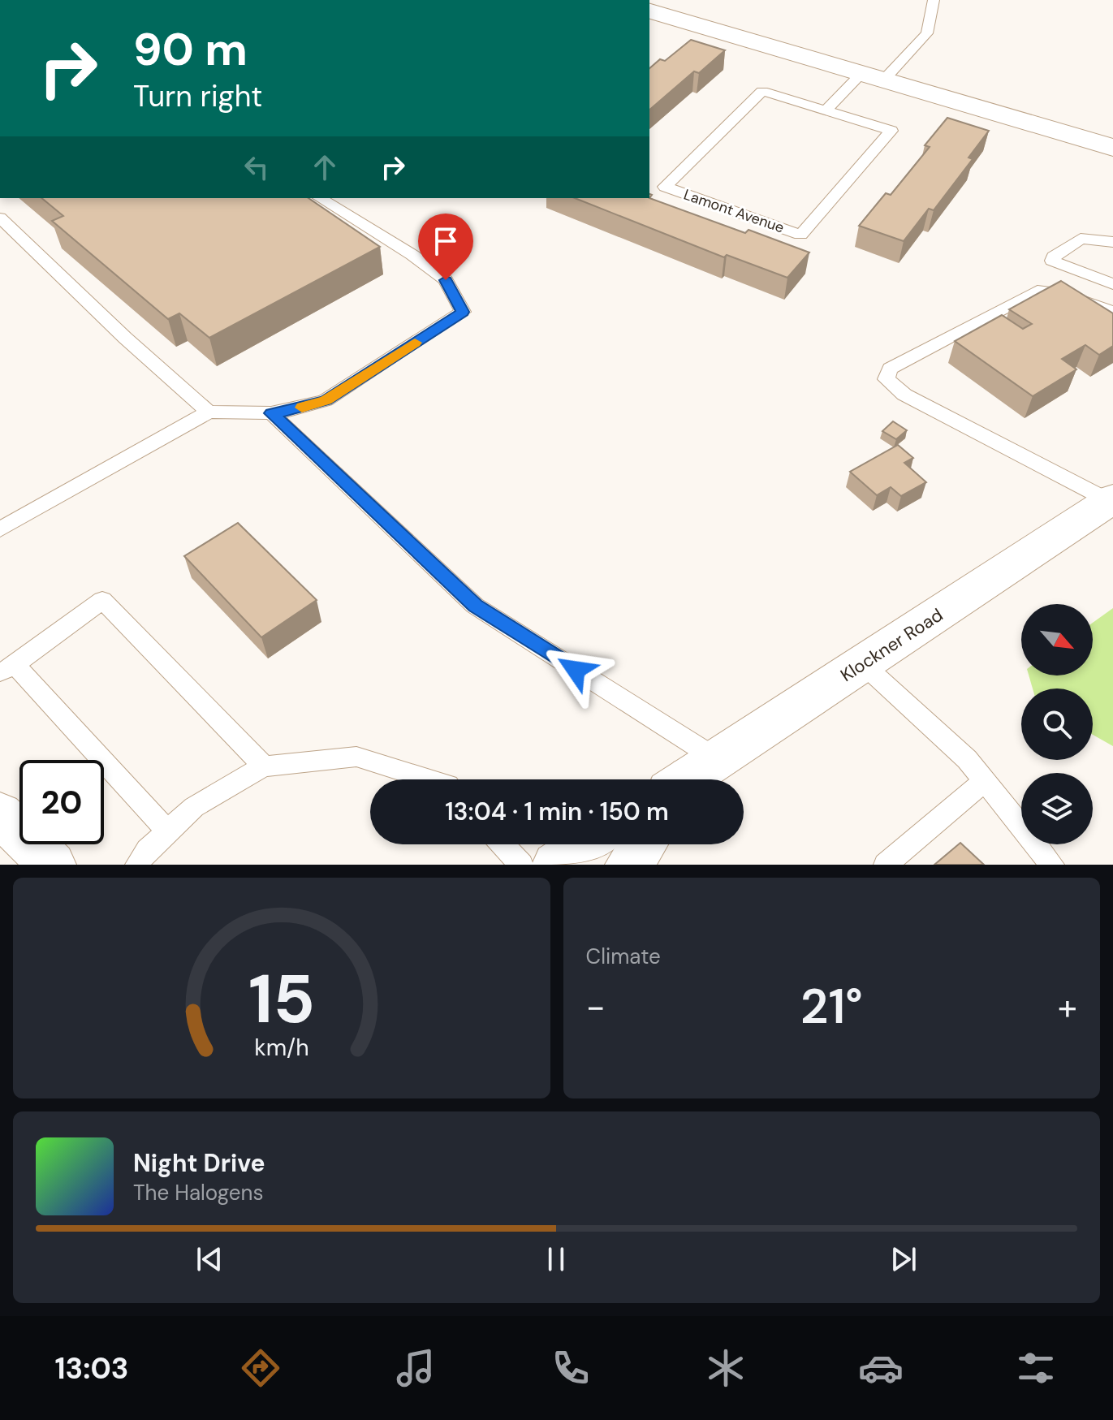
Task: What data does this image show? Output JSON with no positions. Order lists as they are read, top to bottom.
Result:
{
  "streets": {
    "street": ["Klockner Road"],
    "lane": ["Lamont Avenue"]
  },
  "north": "bottom right",
  "page": {
    "turn": ["90 m", "Turn right"],
    "limit": "20",
    "trip": "13:04 · 1 min · 150 m",
    "tile": "Climate",
    "heat": ["−", "21°", "+"],
    "song": ["Night Drive", "The Halogens"],
    "tabs": "13:03",
    "gauge": ["15", "km/h"]
  }
}
